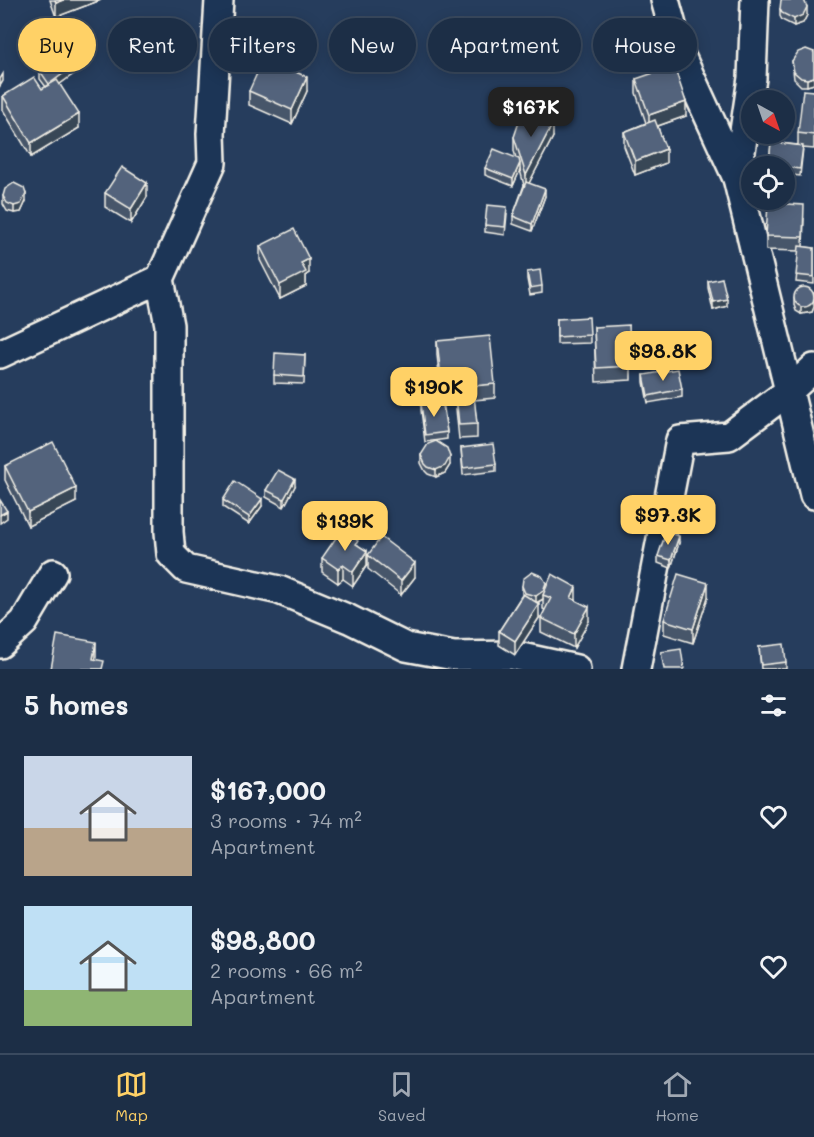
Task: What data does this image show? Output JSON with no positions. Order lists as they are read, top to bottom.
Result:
{
  "north": "bottom right",
  "page": {
    "chip": [
      "Buy",
      "Rent",
      "Filters",
      "New",
      "Apartment",
      "House"
    ],
    "price": [
      "$167K",
      "$98.8K",
      "$190K",
      "$97.3K",
      "$139K"
    ],
    "heading": "5 homes",
    "list": [
      {
        "name": "$167,000",
        "note": "3 rooms · 74 m² · Apartment"
      },
      {
        "name": "$98,800",
        "note": "2 rooms · 66 m² · Apartment"
      }
    ],
    "tabs": ["Map", "Saved", "Home"]
  }
}
